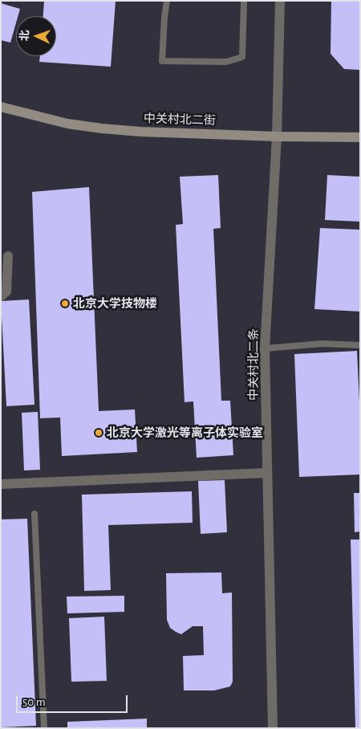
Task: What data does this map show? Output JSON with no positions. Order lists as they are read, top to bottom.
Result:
{
  "streets": {
    "street": ["中关村北二街", "中关村北二条"]
  },
  "crossings": [
    ["中关村北二街", "中关村北二条"]
  ],
  "places": ["北京大学技物楼", "北京大学激光等离子体实验室"],
  "scale_bar": "50 m",
  "north": "left"
}
